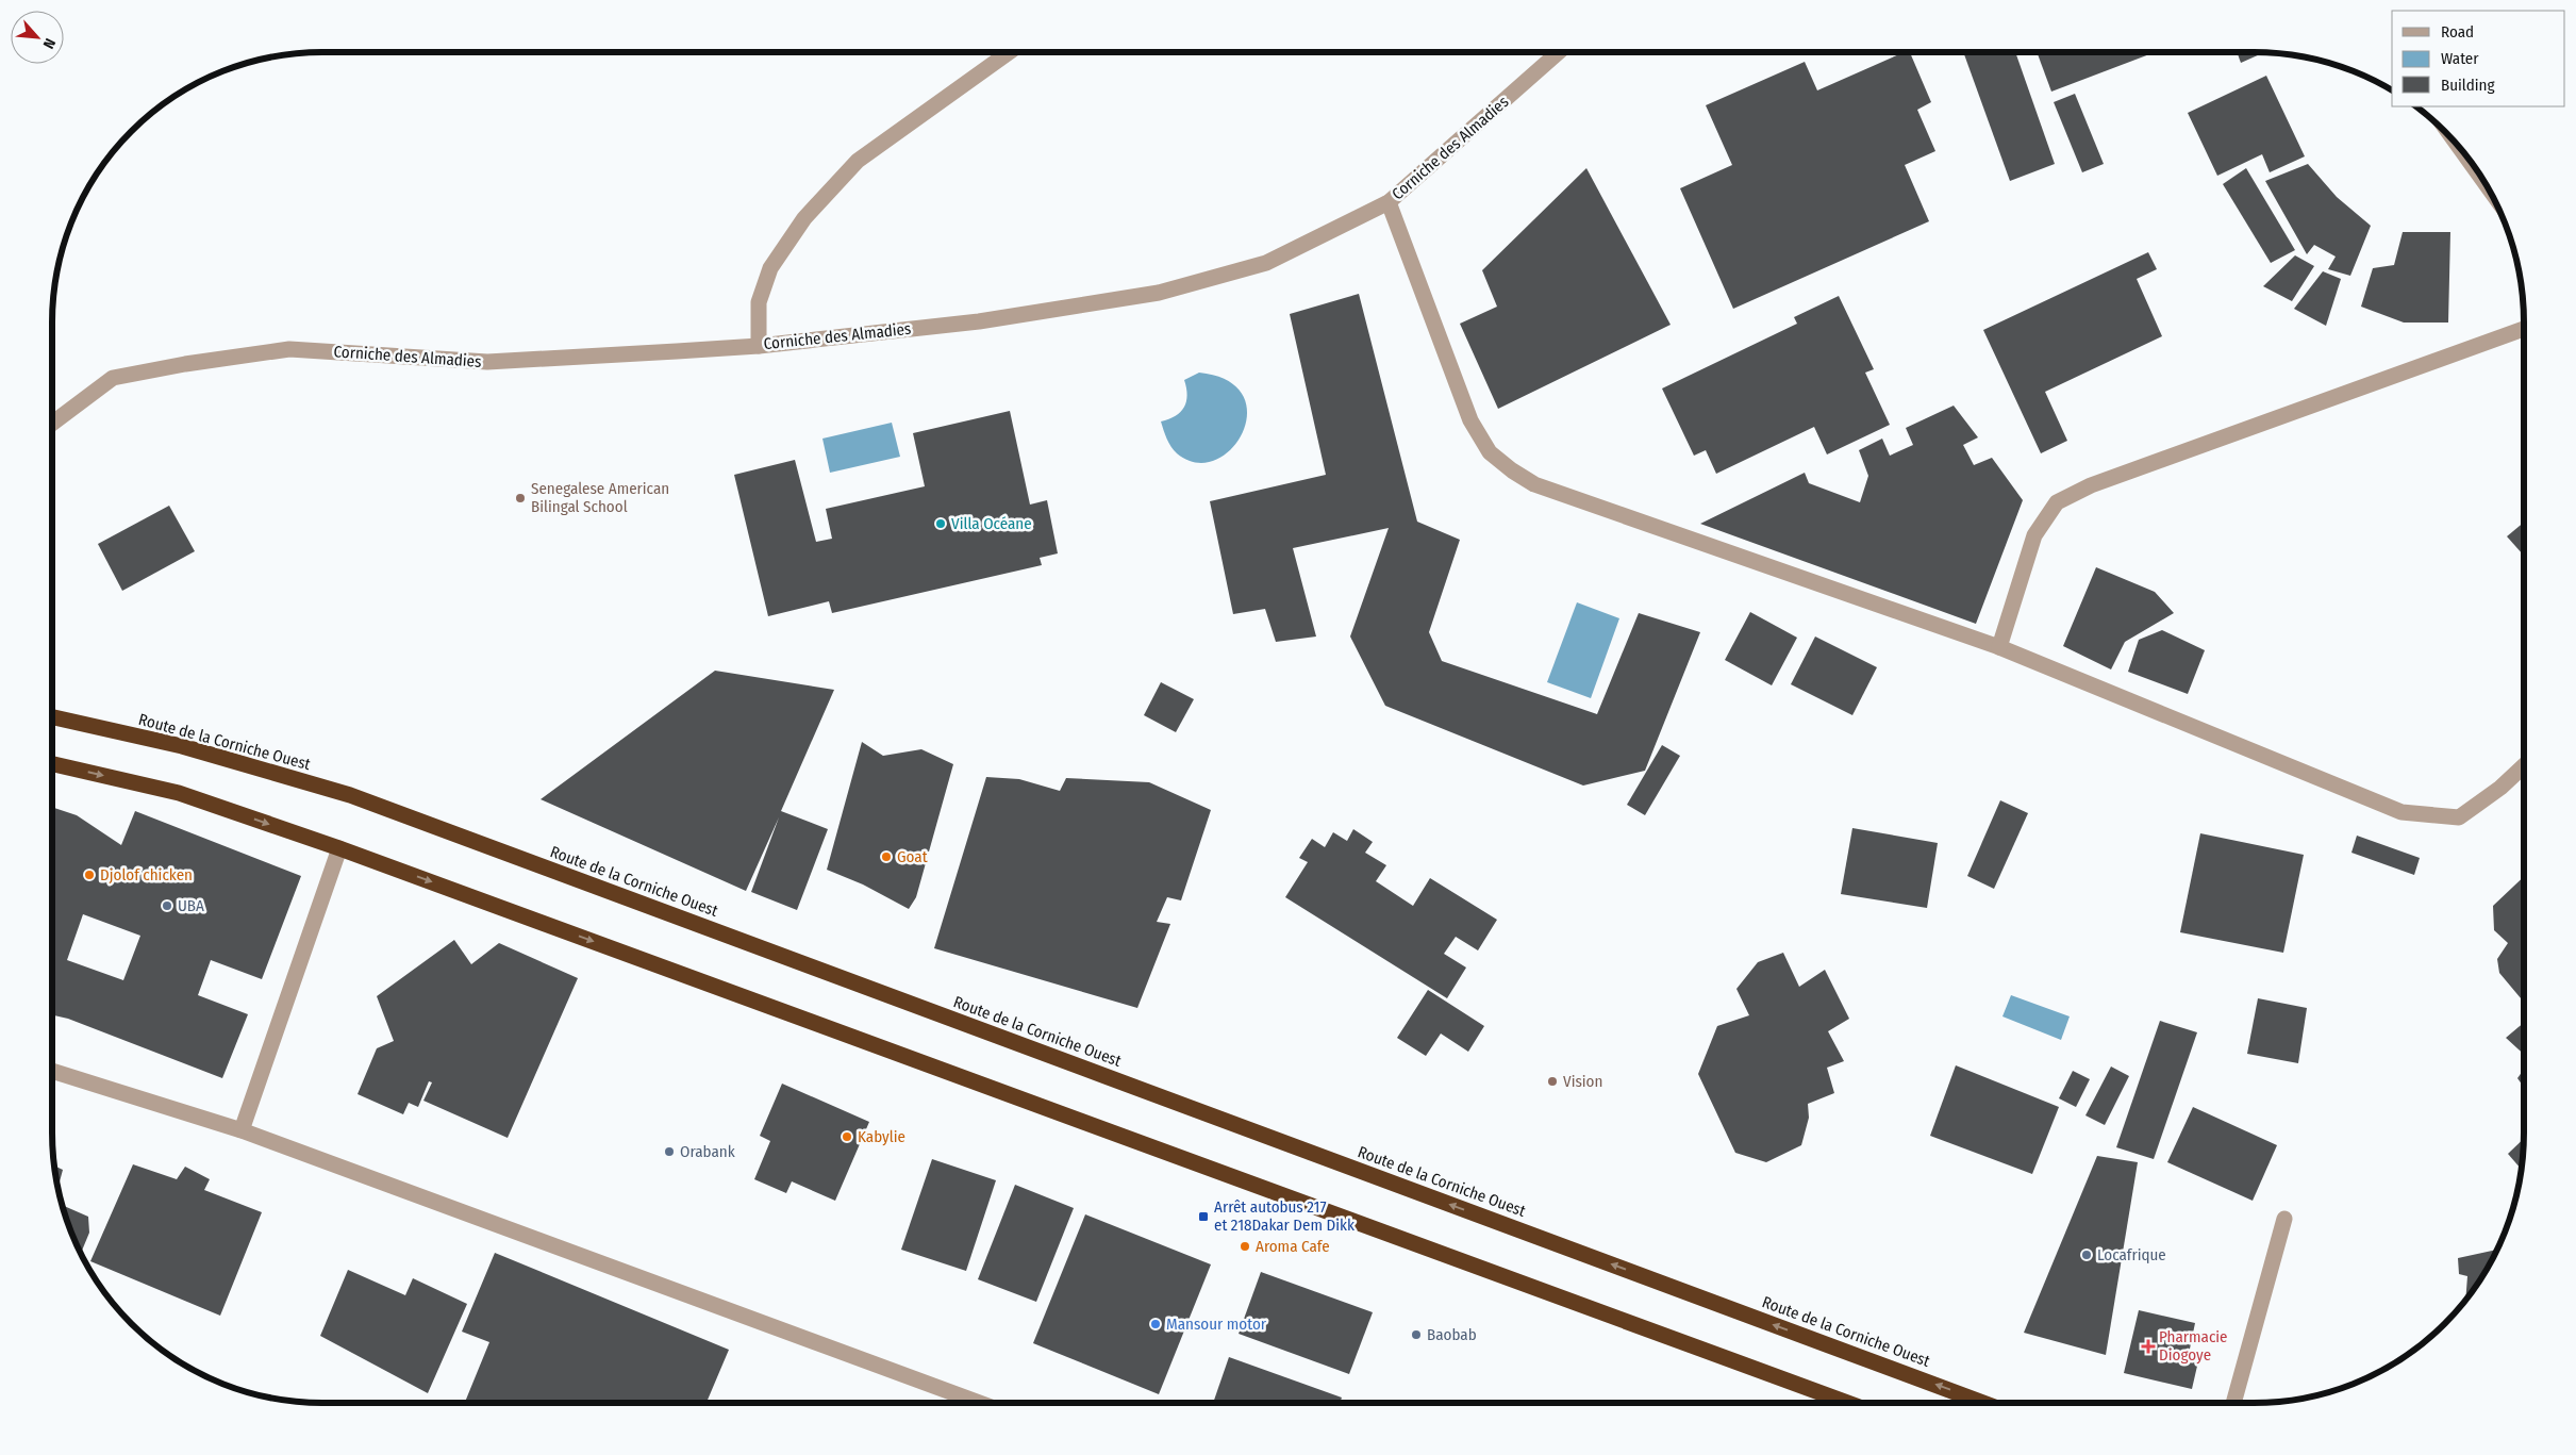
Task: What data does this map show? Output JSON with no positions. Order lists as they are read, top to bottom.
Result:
{
  "streets": {
    "highway": ["Route de la Corniche Ouest"],
    "street": ["Corniche des Almadies"]
  },
  "places": {
    "other": [
      "Senegalese American Bilingal School",
      "Villa Océane",
      "Goat",
      "Djolof chicken",
      "UBA",
      "Vision",
      "Kabylie",
      "Orabank",
      "Aroma Cafe",
      "Locafrique",
      "Mansour motor",
      "Baobab"
    ],
    "transit": ["Arrêt autobus 217 et 218Dakar Dem Dikk"],
    "health": ["Pharmacie Diogoye"]
  },
  "legend": ["Road", "Water", "Building"],
  "north": "bottom right"
}
